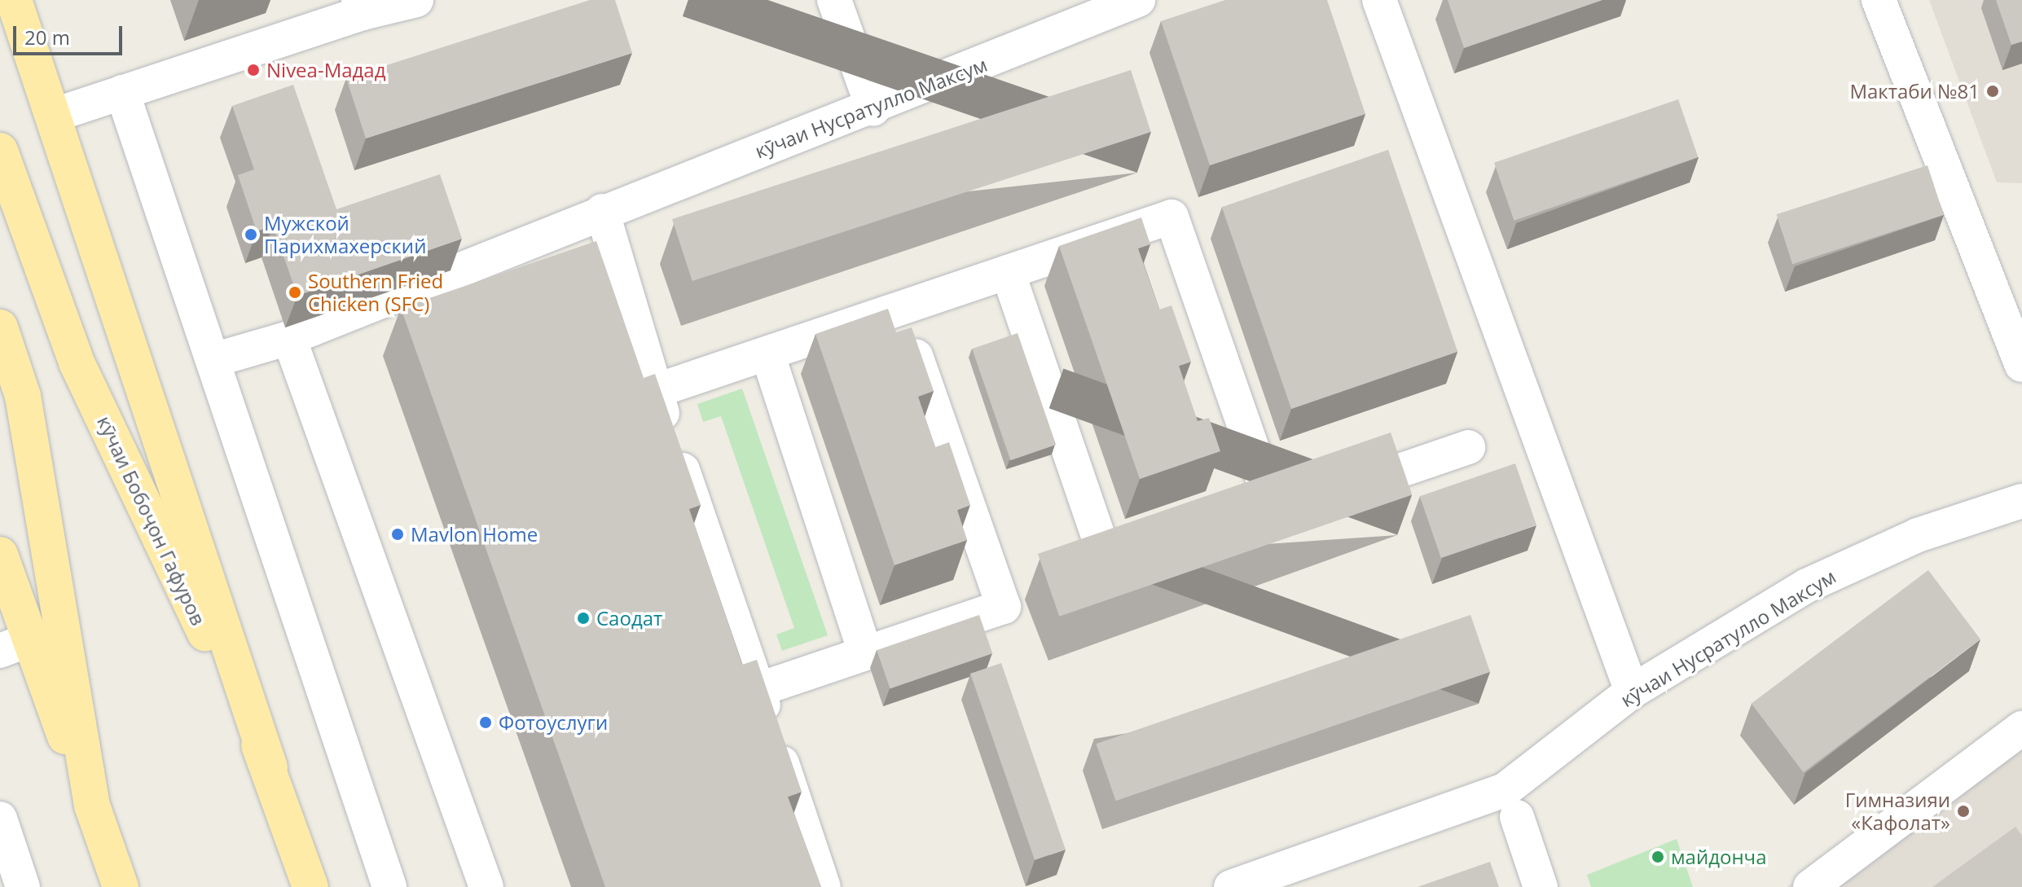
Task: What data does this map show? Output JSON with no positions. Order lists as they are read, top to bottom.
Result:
{
  "streets": {
    "main road": ["кӯчаи Бобоҷон Гафуров"],
    "street": ["кӯчаи Нусратулло Максум"]
  },
  "places": [
    "Nivea-Мадад",
    "Мактаби №81",
    "Мужской Парихмахерский",
    "Southern Fried Chicken (SFC)",
    "Mavlon Home",
    "Саодат",
    "Фотоуслуги",
    "Гимназияи «Кафолат»",
    "майдонча"
  ],
  "scale_bar": "20 m"
}
